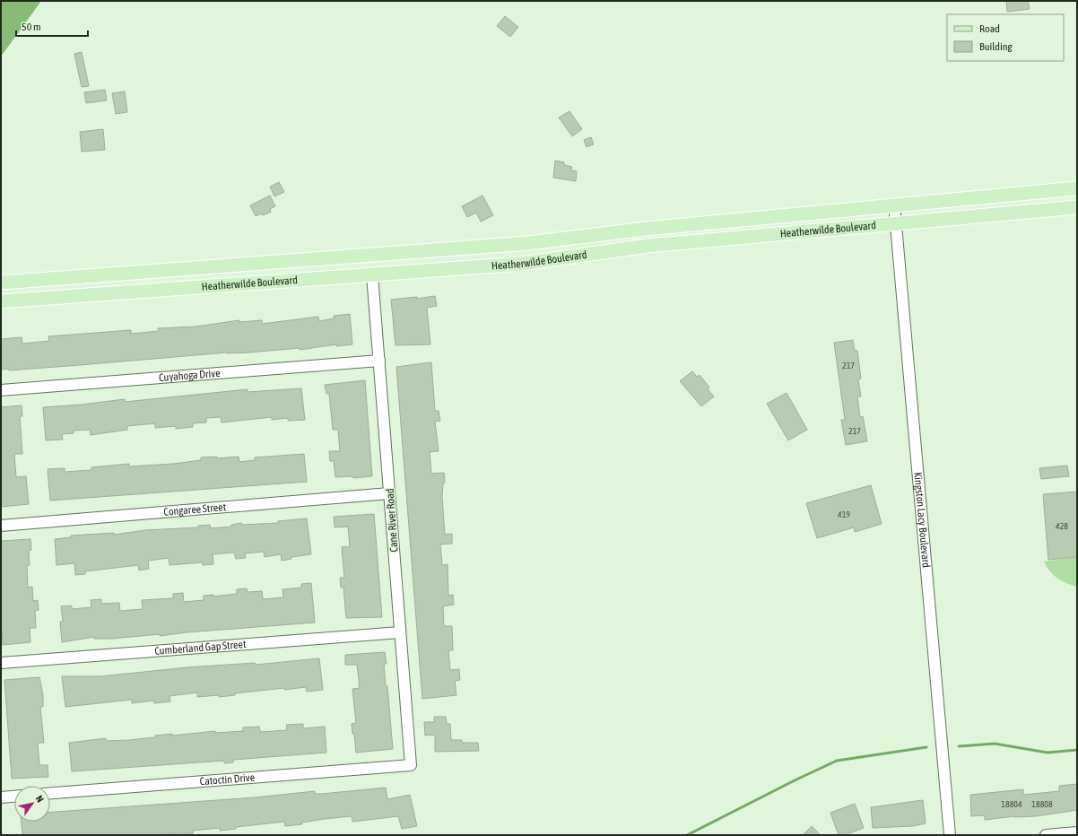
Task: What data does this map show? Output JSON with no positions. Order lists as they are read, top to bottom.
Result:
{
  "streets": {
    "main road": ["Heatherwilde Boulevard"],
    "street": [
      "Cuyahoga Drive",
      "Congaree Street",
      "Kingston Lacy Boulevard",
      "Cane River Road",
      "Cumberland Gap Street",
      "Catoctin Drive"
    ]
  },
  "crossings": [
    ["Heatherwilde Boulevard", "Kingston Lacy Boulevard"],
    ["Heatherwilde Boulevard", "Cane River Road"],
    ["Cuyahoga Drive", "Cane River Road"],
    ["Congaree Street", "Cane River Road"],
    ["Cane River Road", "Cumberland Gap Street"],
    ["Cane River Road", "Catoctin Drive"]
  ],
  "house_numbers": [
    "217",
    "217",
    "419",
    "428",
    "18804",
    "18808"
  ],
  "legend": ["Road", "Building"],
  "scale_bar": "50 m",
  "north": "top right"
}
